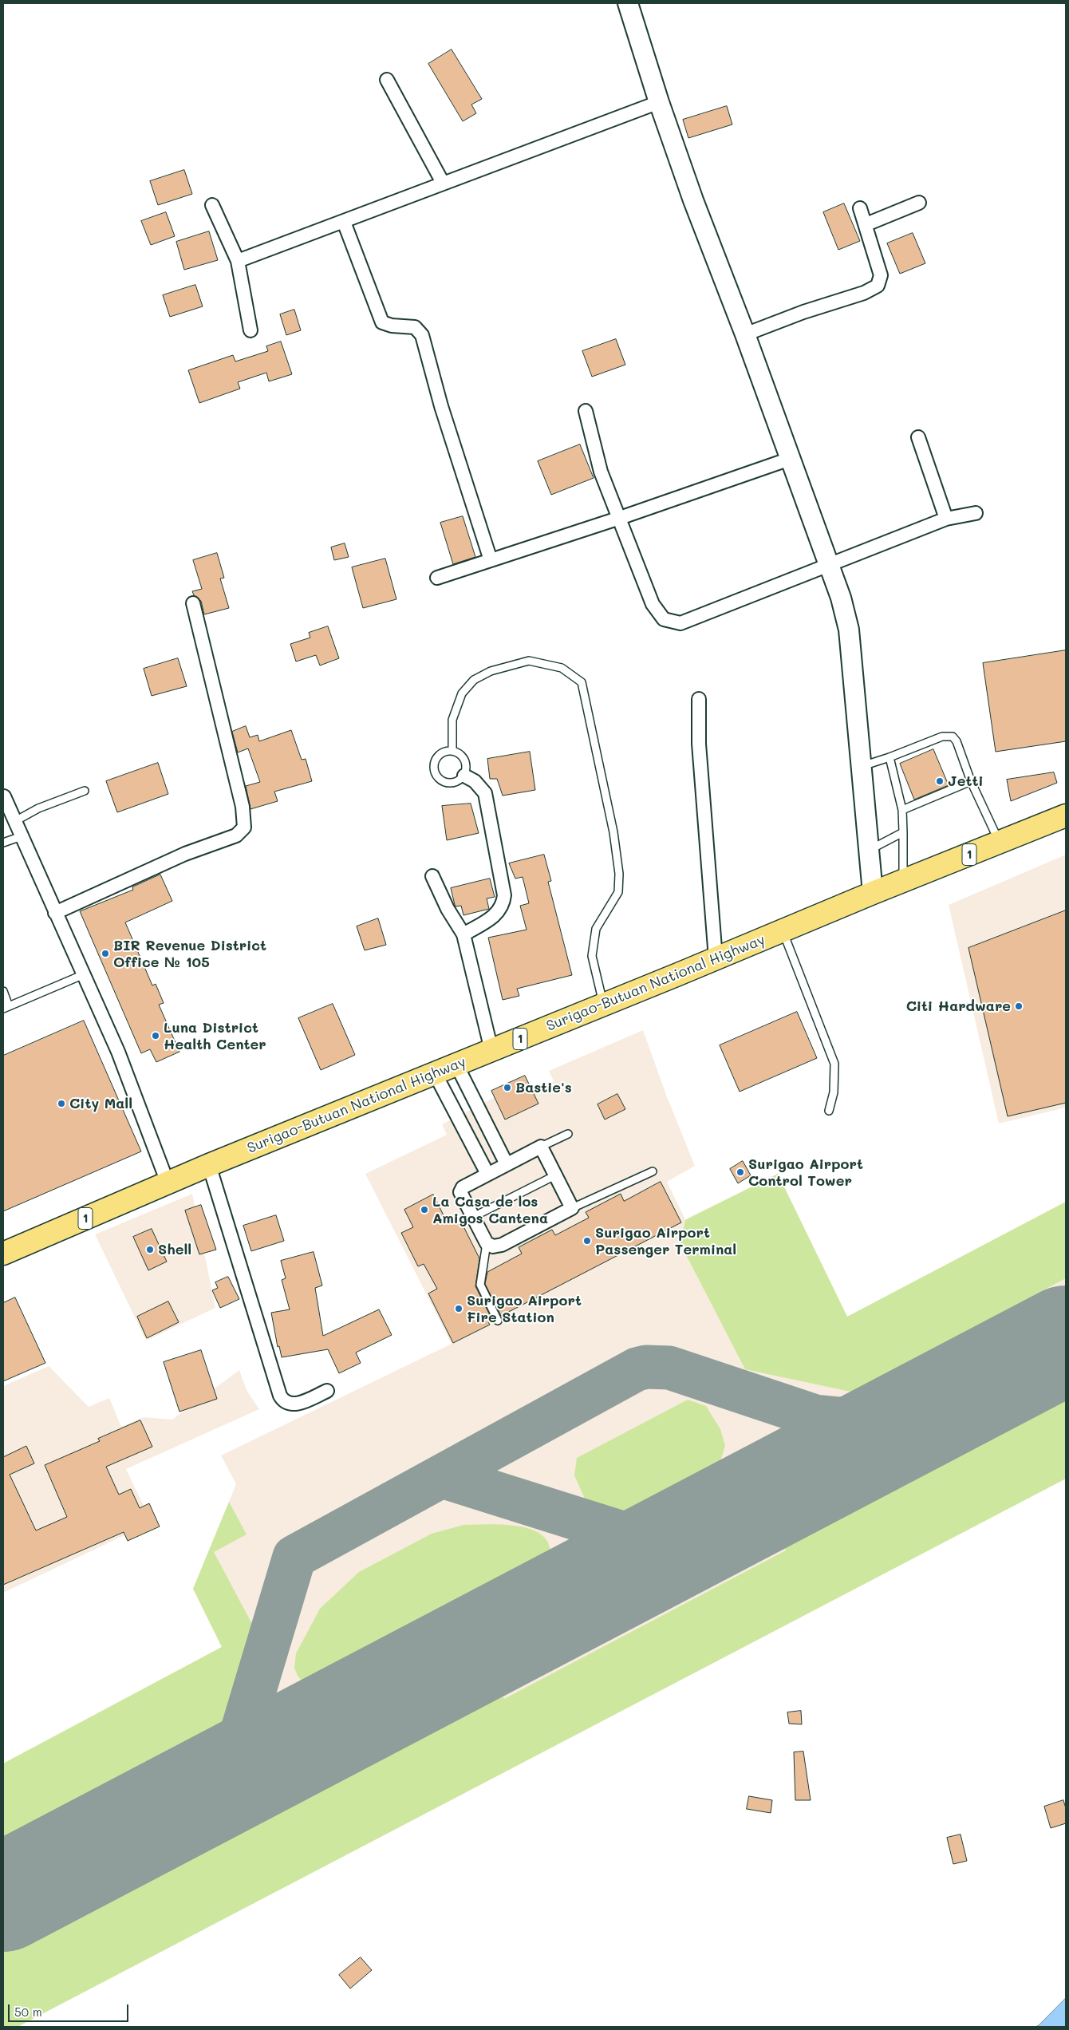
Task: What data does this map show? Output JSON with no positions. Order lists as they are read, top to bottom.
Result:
{
  "streets": {
    "highway": ["1", "Surigao-Butuan National Highway"]
  },
  "places": [
    "Jetti",
    "BIR Revenue District Office № 105",
    "Citi Hardware",
    "Luna District Health Center",
    "Bastie's",
    "City Mall",
    "Surigao Airport Control Tower",
    "La Casa de los Amigos Cantena",
    "Surigao Airport Passenger Terminal",
    "Shell",
    "Surigao Airport Fire Station"
  ],
  "scale_bar": "50 m"
}
